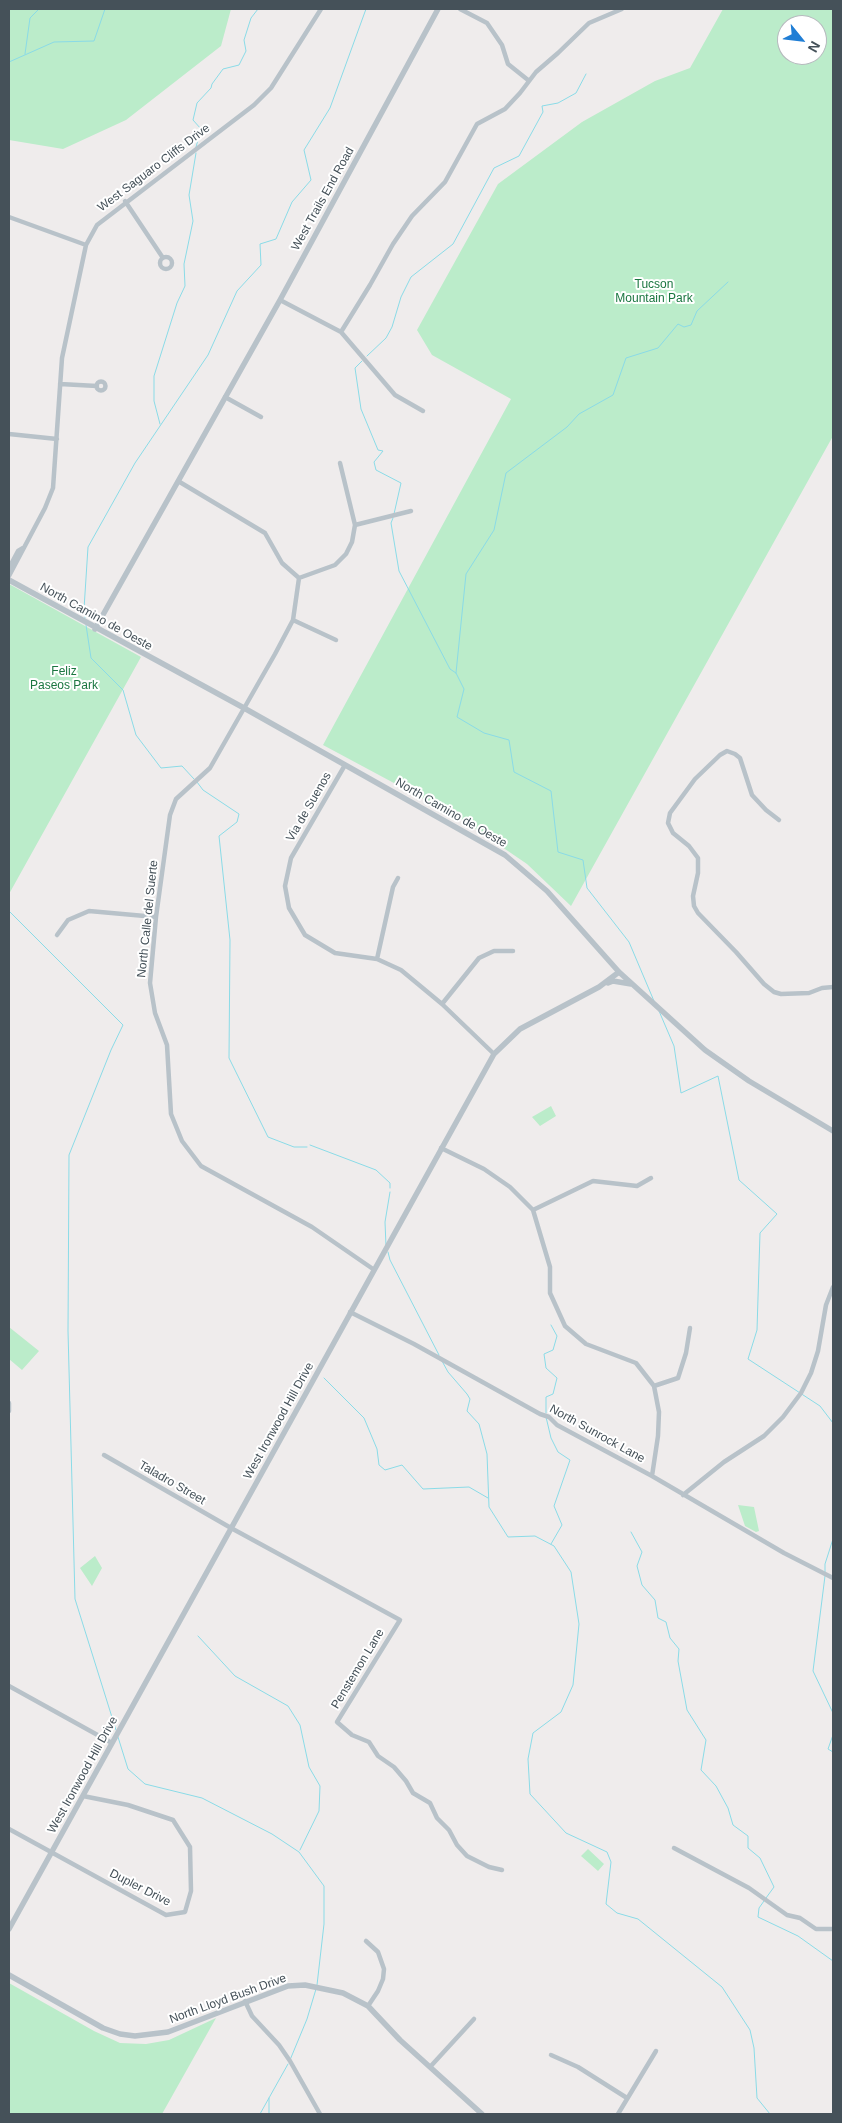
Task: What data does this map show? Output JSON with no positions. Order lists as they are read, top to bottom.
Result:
{
  "streets": {
    "street": [
      "West Saguaro Cliffs Drive",
      "West Trails End Road",
      "North Camino de Oeste",
      "Via de Suenos",
      "North Calle del Suerte",
      "West Ironwood Hill Drive",
      "North Sunrock Lane",
      "Taladro Street",
      "Penstemon Lane",
      "Dupler Drive",
      "North Lloyd Bush Drive"
    ]
  },
  "crossings": [
    ["West Trails End Road", "North Camino de Oeste"],
    ["North Camino de Oeste", "Via de Suenos"],
    ["North Camino de Oeste", "North Calle del Suerte"],
    ["North Camino de Oeste", "West Ironwood Hill Drive"],
    ["Via de Suenos", "West Ironwood Hill Drive"],
    ["North Calle del Suerte", "West Ironwood Hill Drive"],
    ["West Ironwood Hill Drive", "North Sunrock Lane"],
    ["West Ironwood Hill Drive", "Taladro Street"],
    ["West Ironwood Hill Drive", "Penstemon Lane"],
    ["West Ironwood Hill Drive", "Dupler Drive"],
    ["Taladro Street", "Penstemon Lane"]
  ],
  "parks": ["Tucson Mountain Park", "Feliz Paseos Park"],
  "north": "bottom right"
}
